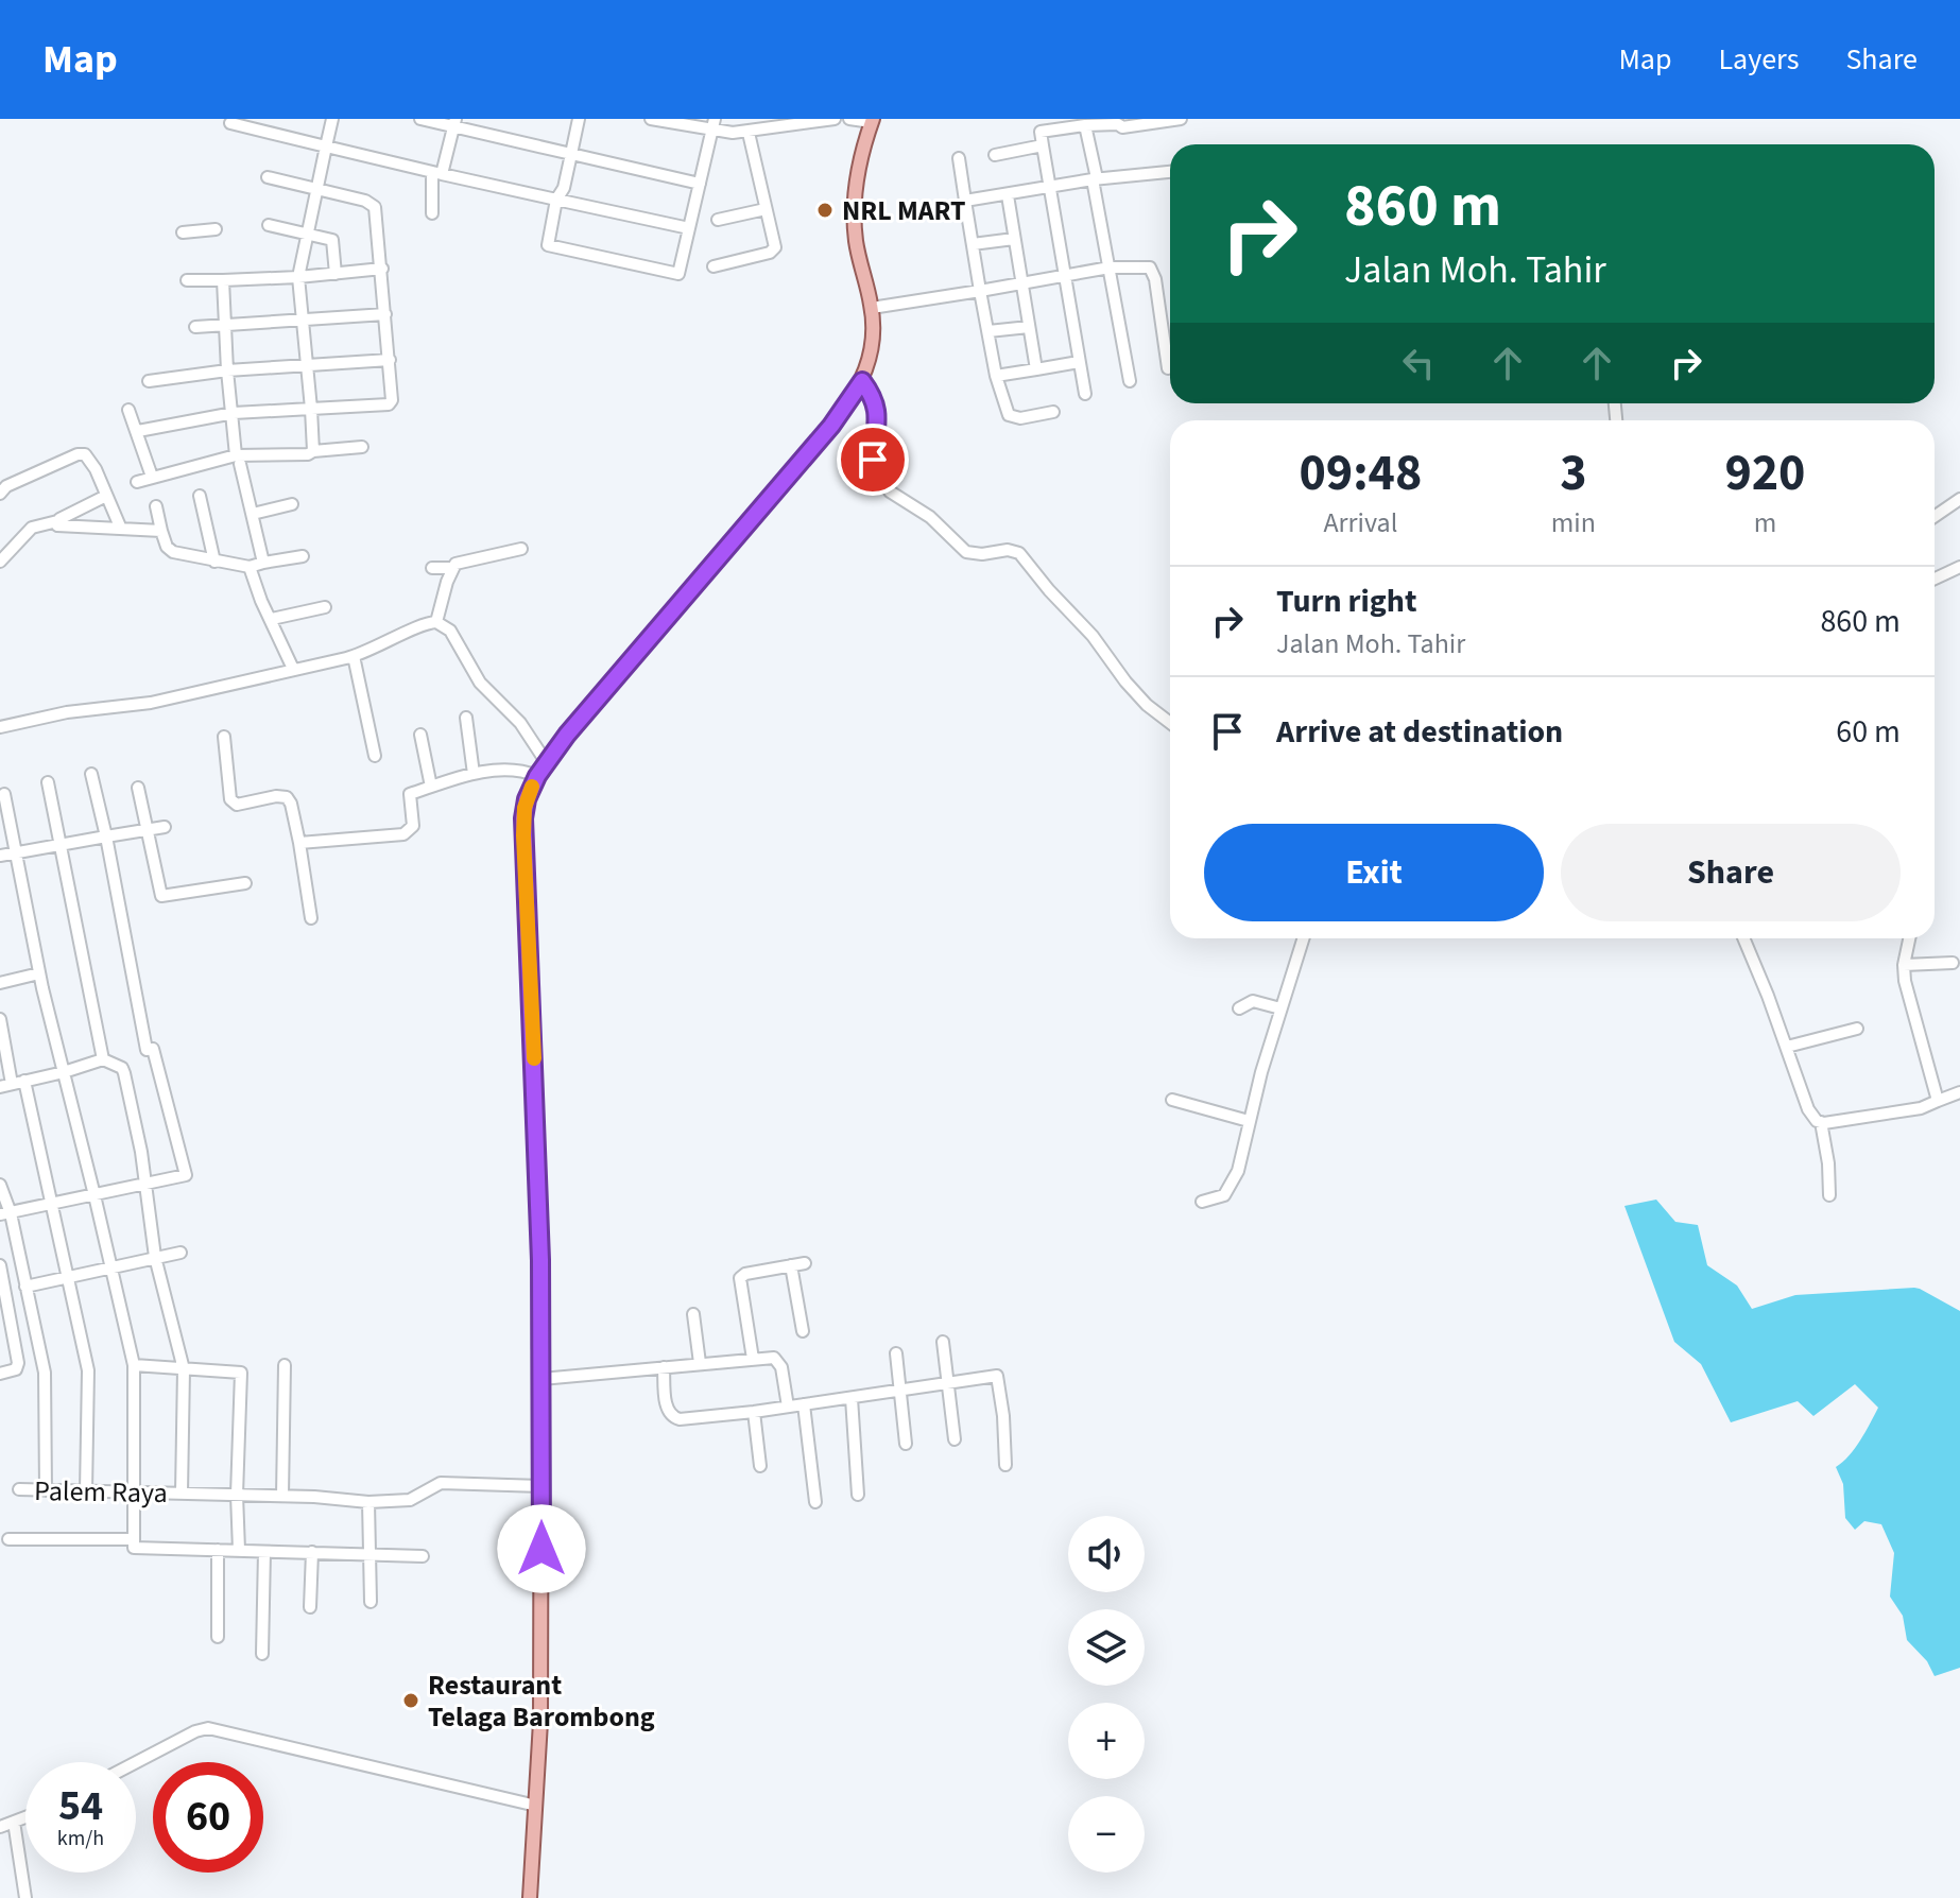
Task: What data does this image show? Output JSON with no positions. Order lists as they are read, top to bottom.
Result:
{
  "streets": {
    "street": ["Palem Raya"]
  },
  "places": ["NRL MART", "Restaurant Telaga Barombong"],
  "page": {
    "header": "Map",
    "nav": ["Map", "Layers", "Share"],
    "turn": ["860 m", "Jalan Moh. Tahir"],
    "eta": [
      "09:48",
      "Arrival",
      "3",
      "min",
      "920",
      "m"
    ],
    "list": [
      {
        "name": "Turn right",
        "note": "Jalan Moh. Tahir",
        "value": "860 m"
      },
      {
        "name": "Arrive at destination",
        "value": "60 m"
      }
    ],
    "buttons": ["Exit", "Share"],
    "map_buttons": ["+", "−"],
    "speed": "54 km/h",
    "limit": "60"
  }
}
